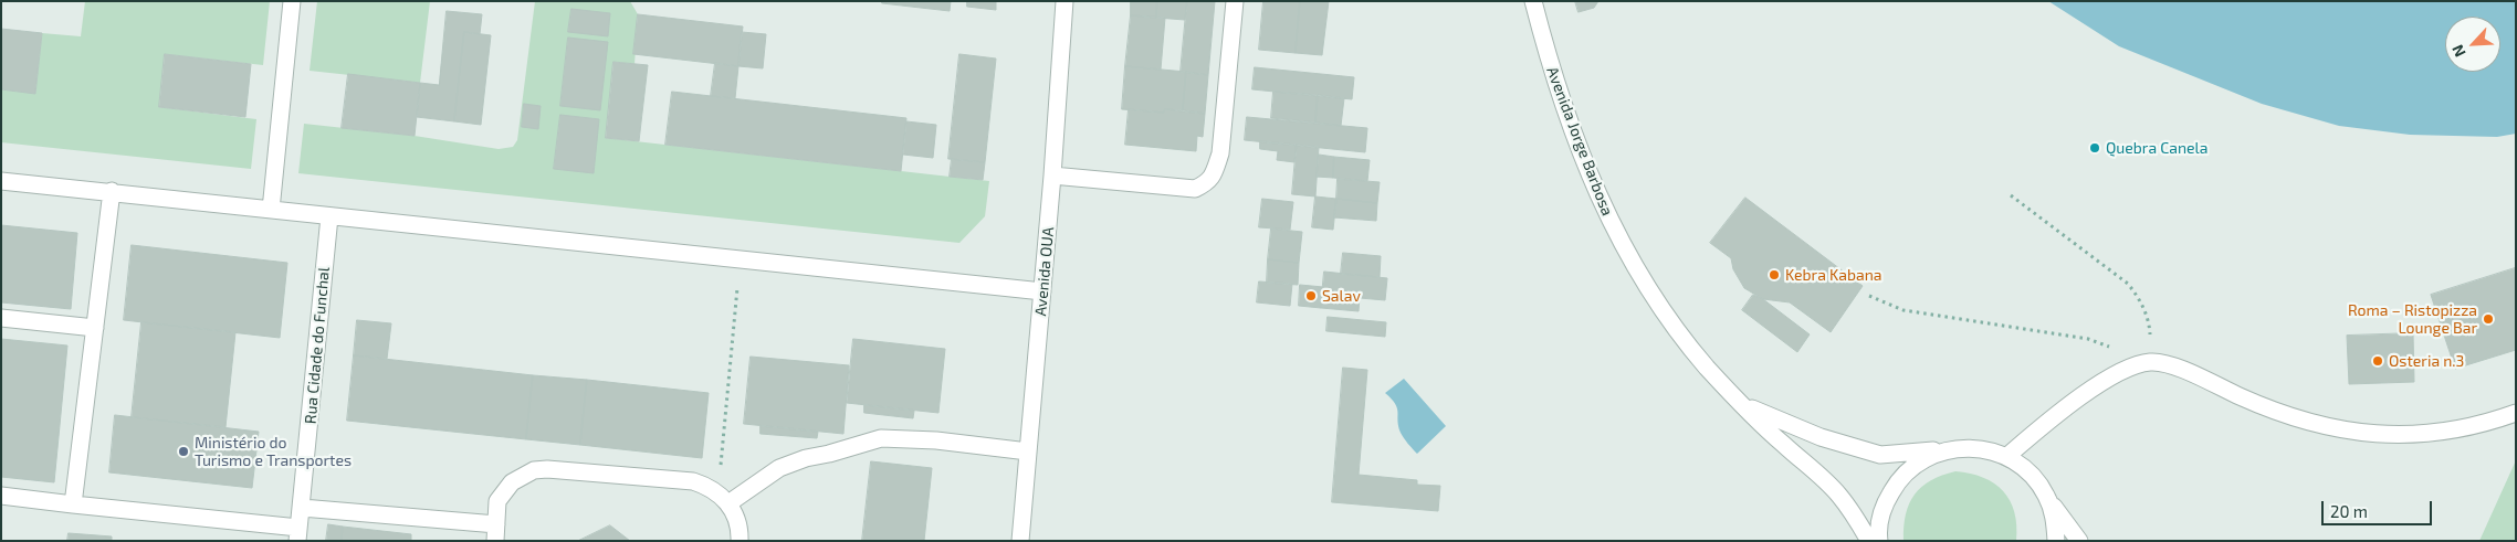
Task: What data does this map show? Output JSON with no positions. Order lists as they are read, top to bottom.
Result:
{
  "streets": {
    "street": ["Avenida Jorge Barbosa", "Avenida OUA", "Rua Cidade do Funchal"]
  },
  "places": [
    "Quebra Canela",
    "Kebra Kabana",
    "Salav",
    "Roma – Ristopizza Lounge Bar",
    "Osteria n.3",
    "Ministério do Turismo e Transportes"
  ],
  "scale_bar": "20 m",
  "north": "bottom left"
}
